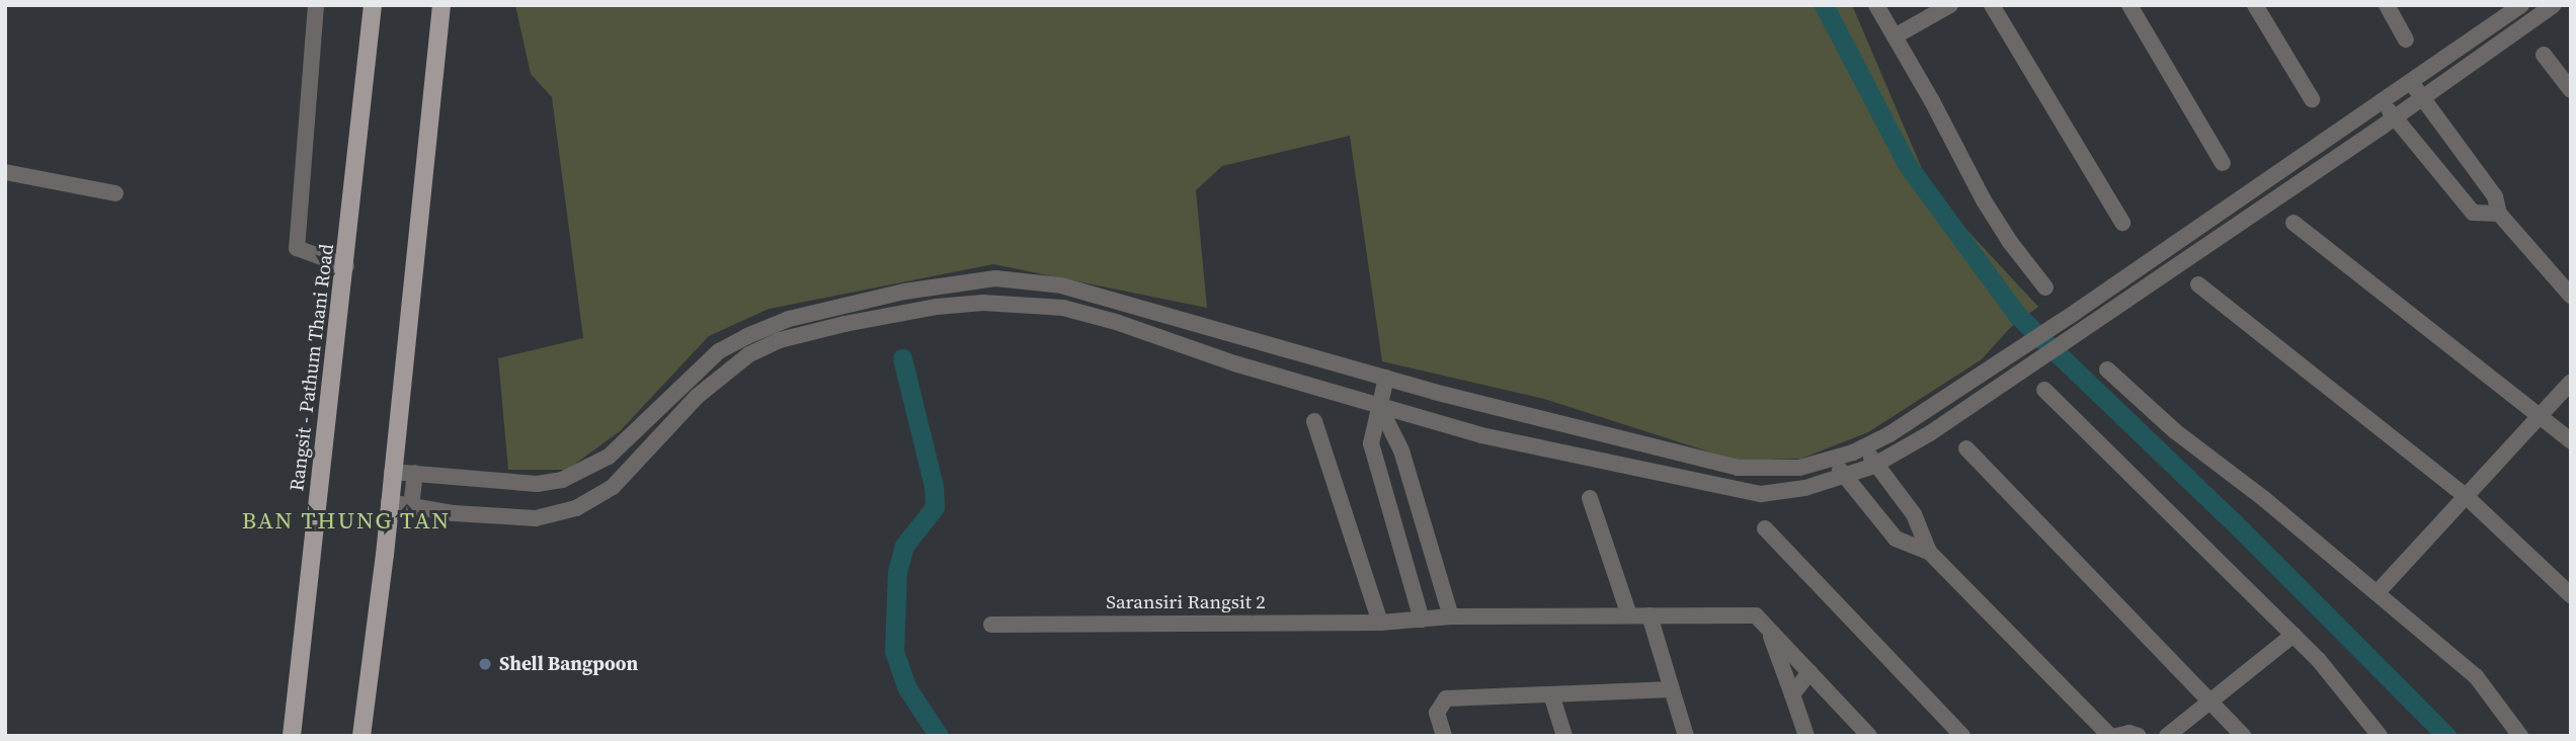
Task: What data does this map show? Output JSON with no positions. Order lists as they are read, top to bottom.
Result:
{
  "streets": {
    "main road": ["Rangsit - Pathum Thani Road"],
    "street": ["Saransiri Rangsit 2"]
  },
  "districts": ["BAN THUNG TAN"],
  "places": ["Shell Bangpoon"]
}
